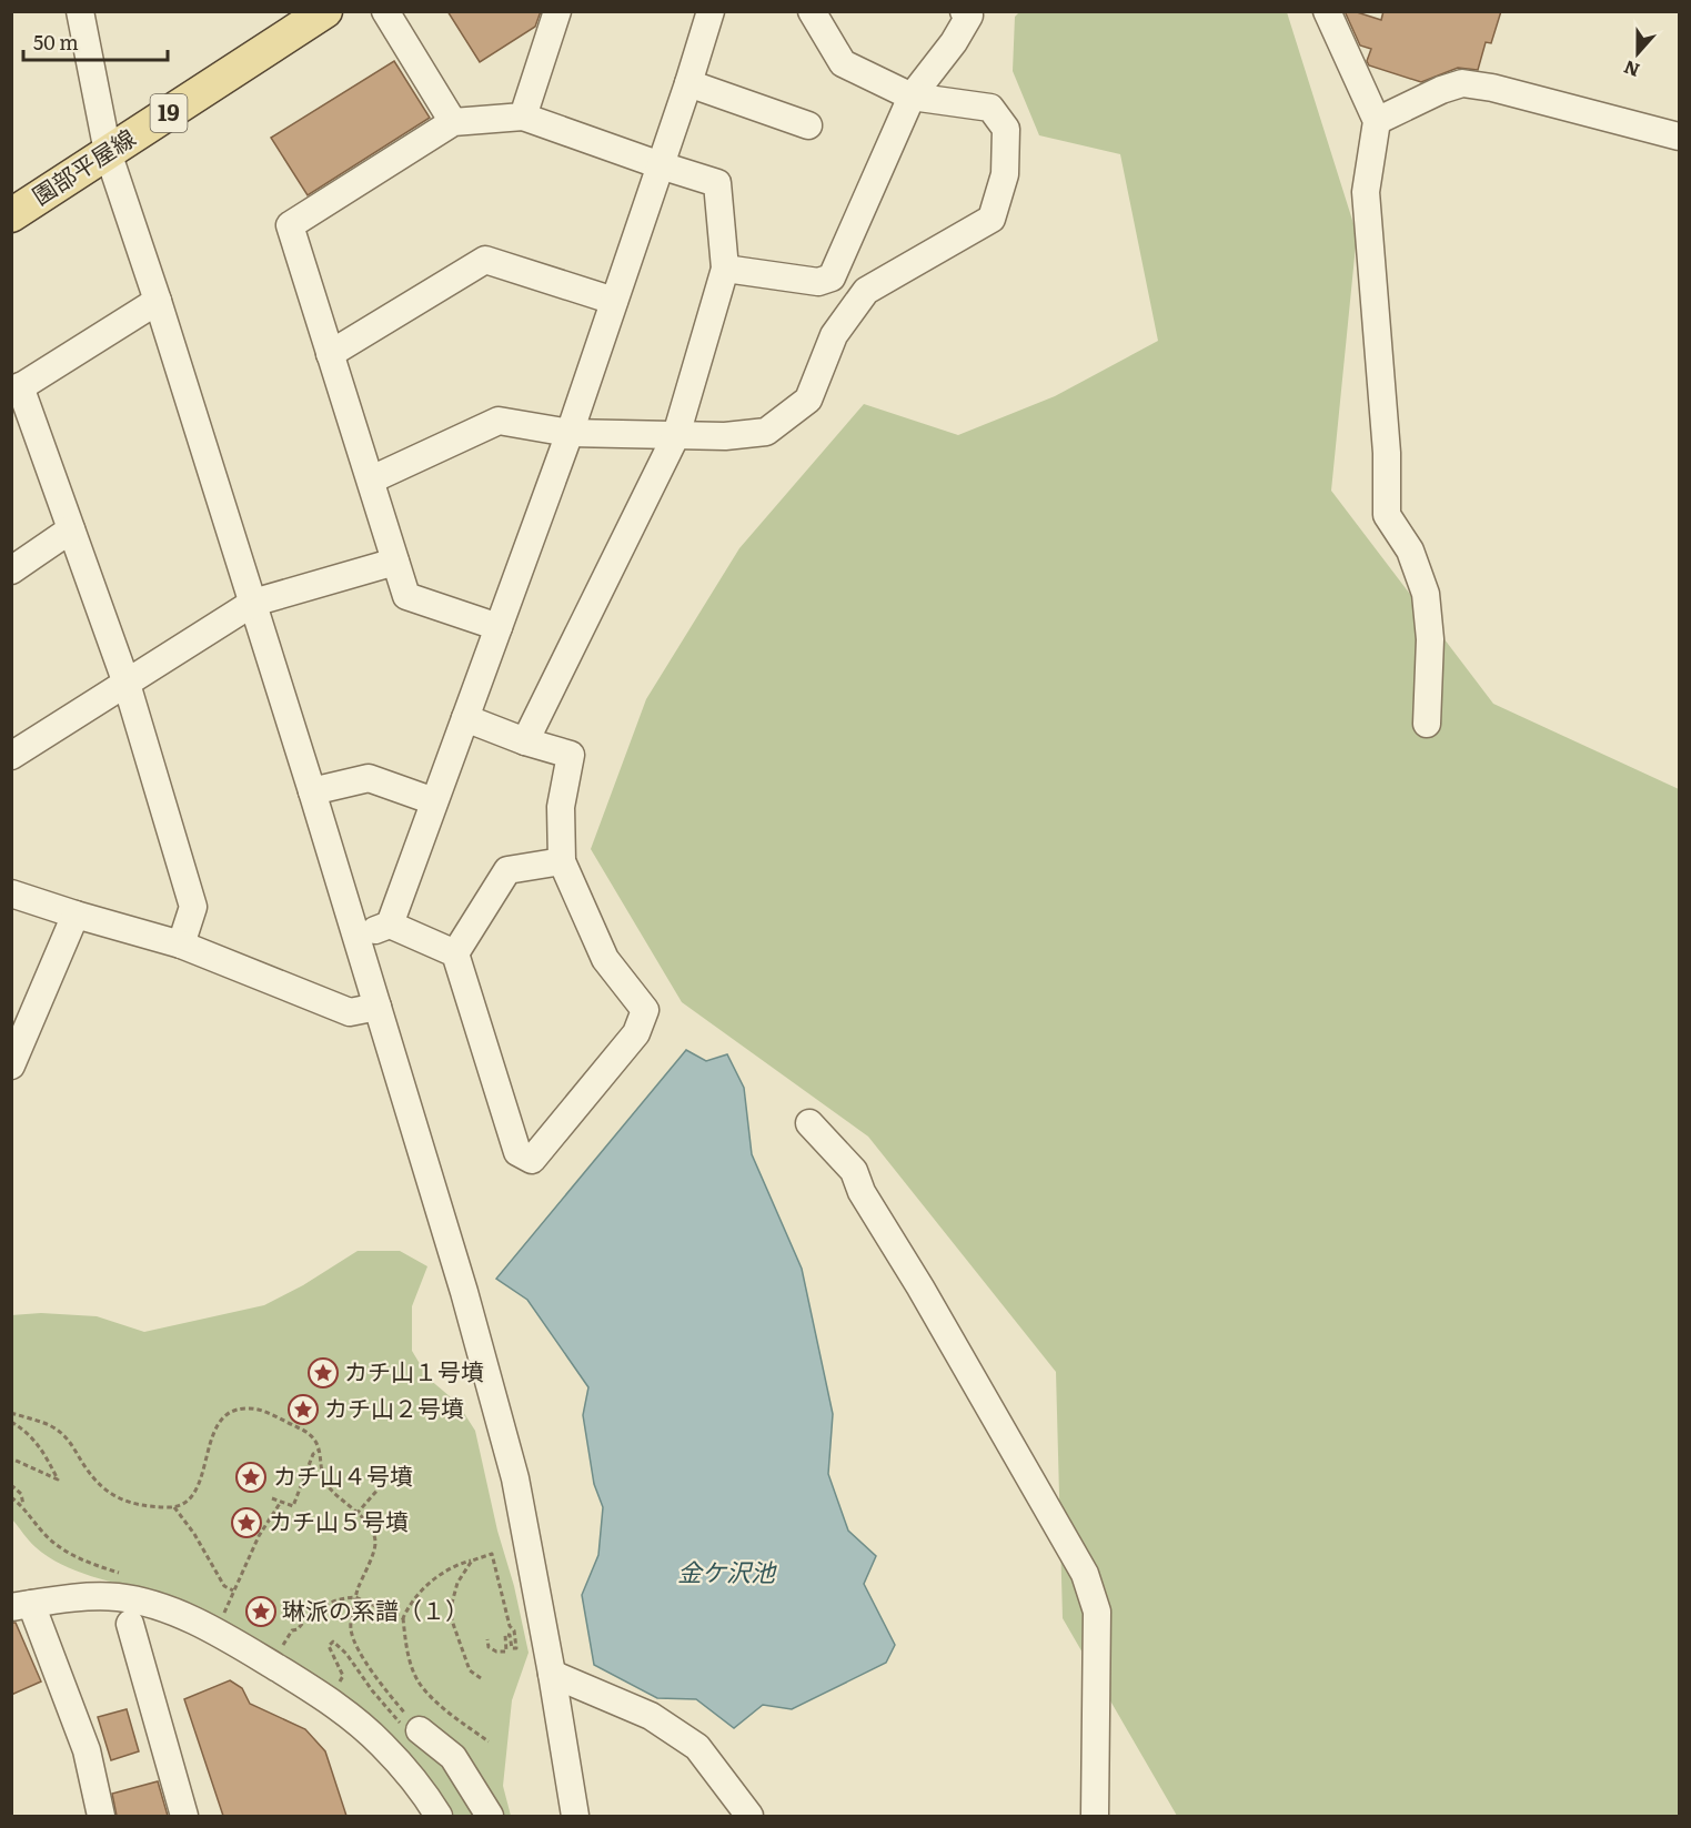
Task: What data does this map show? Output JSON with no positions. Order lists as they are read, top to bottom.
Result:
{
  "streets": {
    "main road": ["19", "園部平屋線"]
  },
  "water": ["金ケ沢池"],
  "places": {
    "place": [
      "カチ山１号墳",
      "カチ山２号墳",
      "カチ山４号墳",
      "カチ山５号墳",
      "琳派の系譜（１）"
    ]
  },
  "scale_bar": "50 m",
  "north": "bottom"
}
